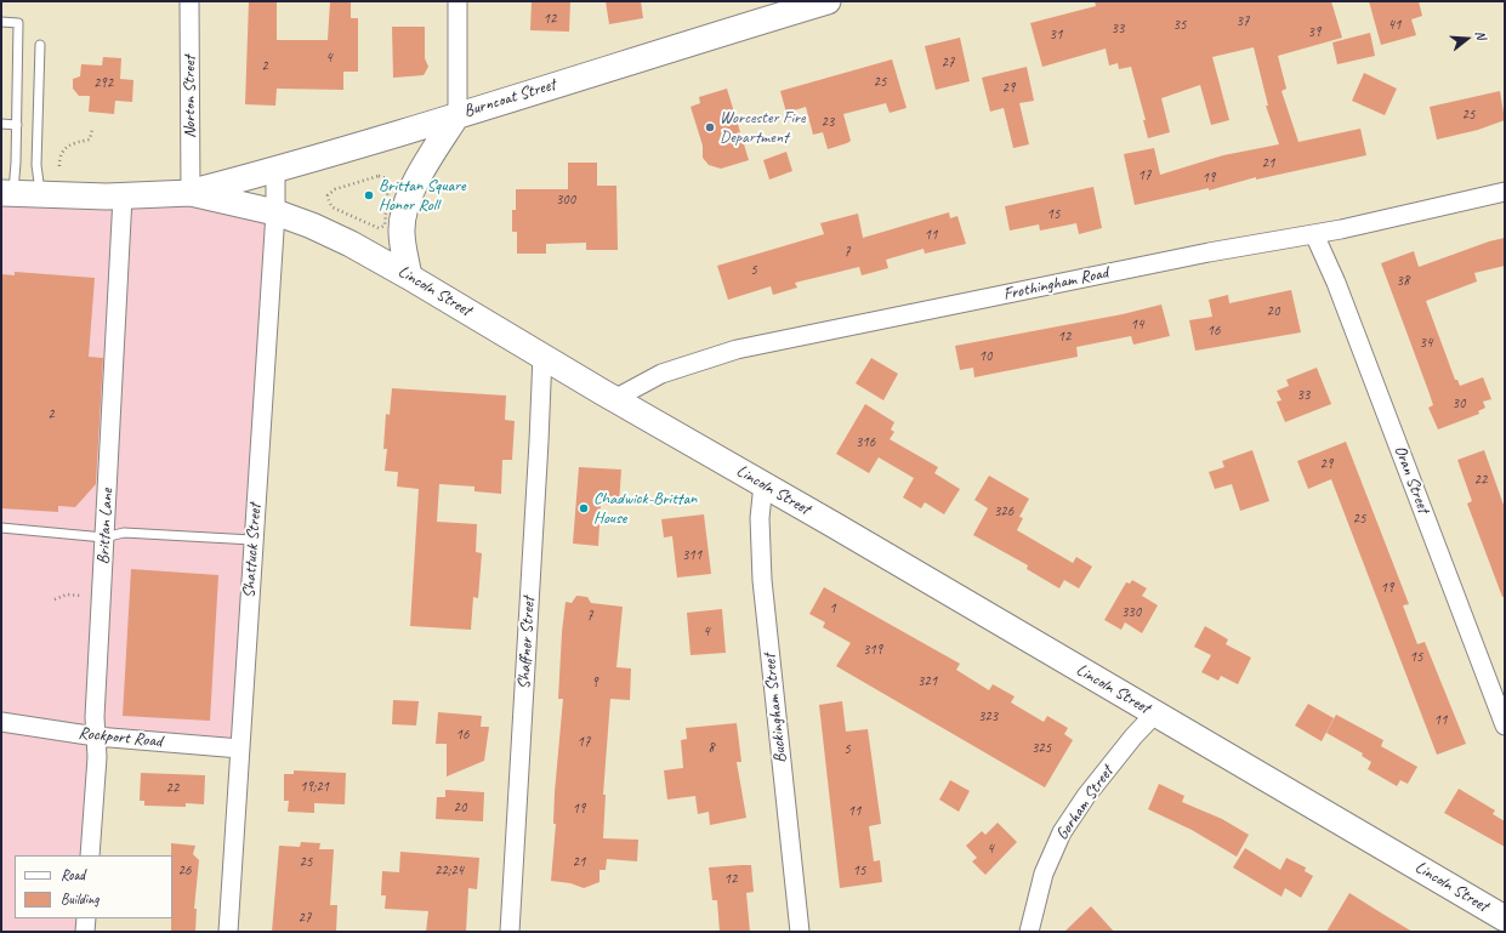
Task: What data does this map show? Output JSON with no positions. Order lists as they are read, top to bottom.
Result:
{
  "streets": {
    "main road": ["Burncoat Street", "Lincoln Street"],
    "street": [
      "Norton Street",
      "Frothingham Road",
      "Oran Street",
      "Brittan Lane",
      "Shattuck Street",
      "Shaffner Street",
      "Buckingham Street",
      "Rockport Road",
      "Gorham Street"
    ]
  },
  "crossings": [
    ["Norton Street", "Burncoat Street"],
    ["Norton Street", "Lincoln Street"],
    ["Burncoat Street", "Lincoln Street"],
    ["Burncoat Street", "Shattuck Street"],
    ["Frothingham Road", "Lincoln Street"],
    ["Frothingham Road", "Oran Street"],
    ["Lincoln Street", "Brittan Lane"],
    ["Lincoln Street", "Shattuck Street"],
    ["Lincoln Street", "Shaffner Street"],
    ["Lincoln Street", "Buckingham Street"],
    ["Lincoln Street", "Gorham Street"],
    ["Brittan Lane", "Rockport Road"],
    ["Shattuck Street", "Rockport Road"]
  ],
  "places": ["Worcester Fire Department", "Brittan Square Honor Roll", "Chadwick-Brittan House"],
  "house_numbers": [
    "12",
    "37",
    "35",
    "41",
    "33",
    "39",
    "31",
    "4",
    "27",
    "2",
    "25",
    "292",
    "29",
    "25",
    "23",
    "21",
    "17",
    "19",
    "300",
    "15",
    "11",
    "7",
    "5",
    "38",
    "20",
    "14",
    "16",
    "12",
    "34",
    "10",
    "33",
    "30",
    "2",
    "316",
    "29",
    "22",
    "326",
    "25",
    "311",
    "19",
    "1",
    "330",
    "7",
    "4",
    "319",
    "15",
    "321",
    "9",
    "323",
    "11",
    "16",
    "17",
    "8",
    "325",
    "5",
    "19;21",
    "22",
    "20",
    "19",
    "11",
    "4",
    "25",
    "21",
    "26",
    "22;24",
    "15",
    "12",
    "27"
  ],
  "legend": ["Road", "Building"],
  "north": "right"
}
